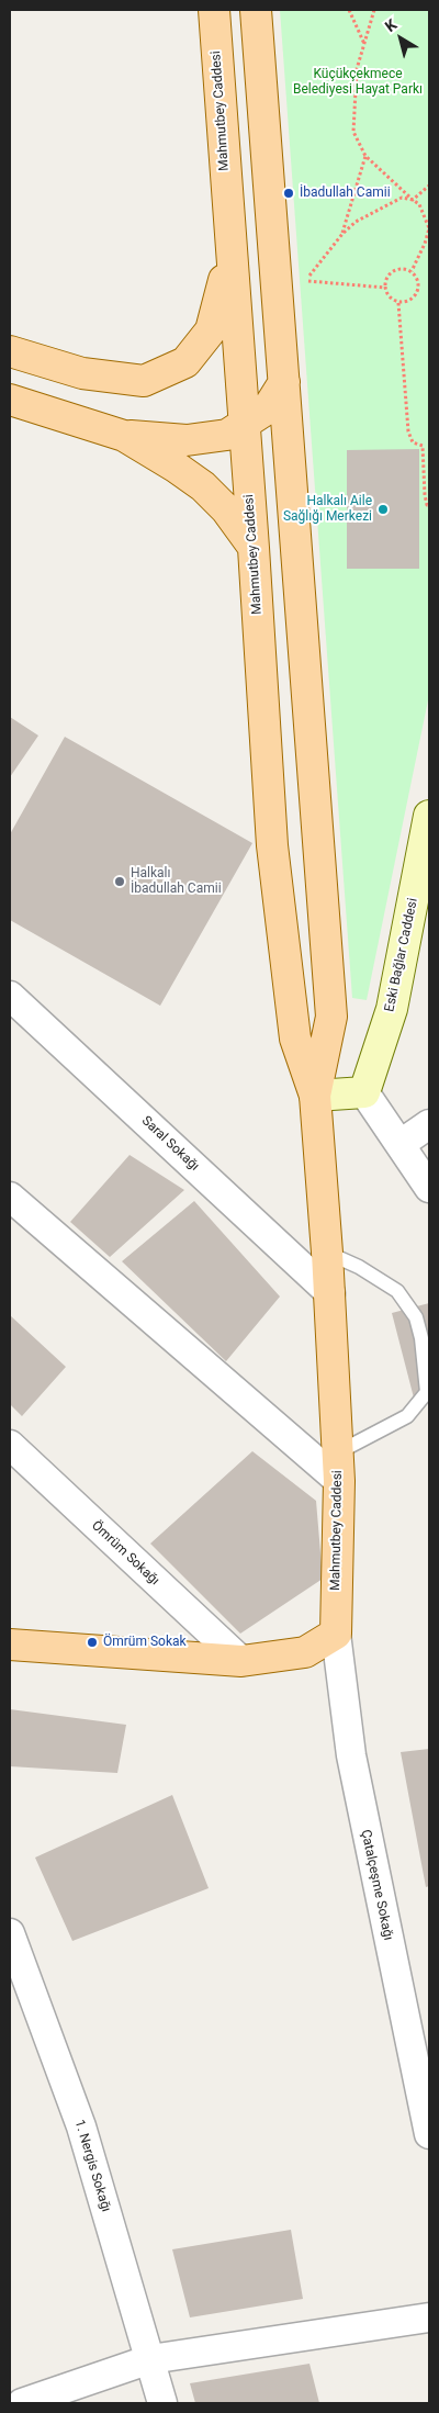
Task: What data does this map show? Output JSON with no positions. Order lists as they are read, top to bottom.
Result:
{
  "streets": {
    "main road": ["Mahmutbey Caddesi", "Eski Bağlar Caddesi"],
    "street": [
      "Saral Sokağı",
      "Ömrüm Sokağı",
      "Çatalçeşme Sokağı",
      "1. Nergis Sokağı"
    ]
  },
  "crossings": [
    ["Mahmutbey Caddesi", "Saral Sokağı"],
    ["Mahmutbey Caddesi", "Çatalçeşme Sokağı"]
  ],
  "parks": ["Küçükçekmece Belediyesi Hayat Parkı"],
  "places": [
    "İbadullah Camii",
    "Halkalı Aile Sağlığı Merkezi",
    "Halkalı İbadullah Camii",
    "Ömrüm Sokak"
  ],
  "north": "top left"
}
